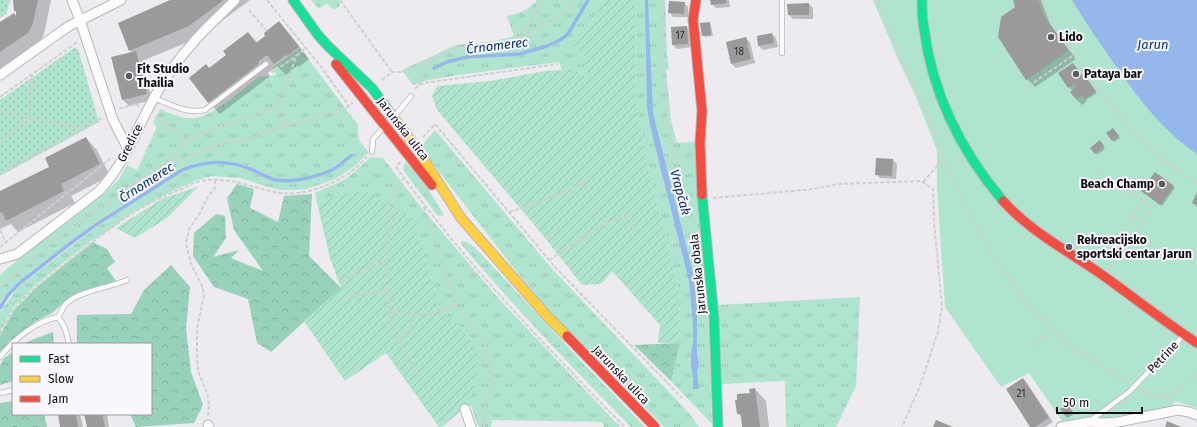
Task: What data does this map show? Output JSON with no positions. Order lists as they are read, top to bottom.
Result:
{
  "streets": {
    "street": [
      "Jarunska ulica",
      "Gredice",
      "Jarunska obala",
      "Petrine"
    ]
  },
  "water": ["Jarun", "Črnomerec", "Vrapčak"],
  "places": [
    "Lido",
    "Pataya bar",
    "Fit Studio Thailia",
    "Beach Champ",
    "Rekreacijsko sportski centar Jarun"
  ],
  "house_numbers": ["17", "18", "21"],
  "legend": ["Fast", "Slow", "Jam"],
  "scale_bar": "50 m"
}
